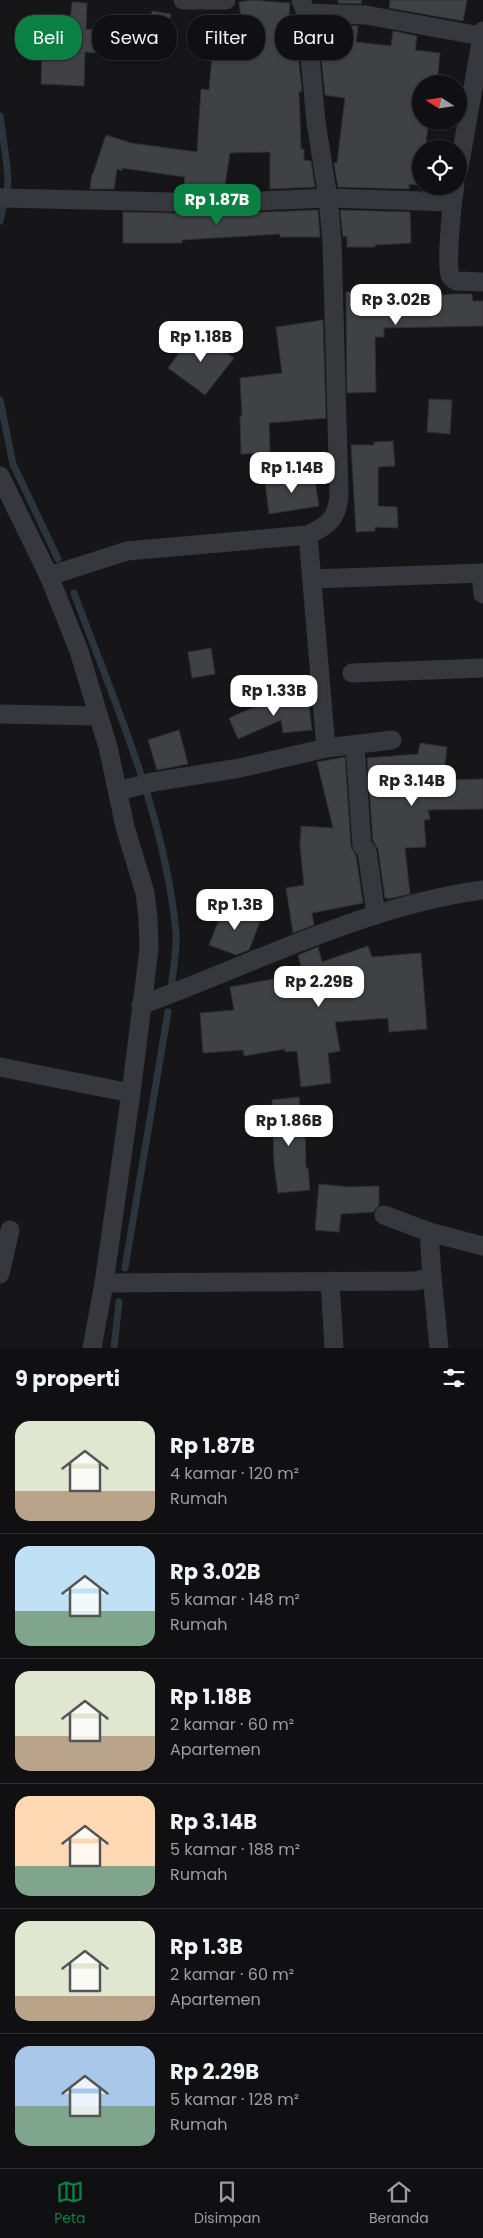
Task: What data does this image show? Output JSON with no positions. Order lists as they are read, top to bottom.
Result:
{
  "north": "left",
  "page": {
    "chip": [
      "Beli",
      "Sewa",
      "Filter",
      "Baru"
    ],
    "price": [
      "Rp 1.87B",
      "Rp 3.02B",
      "Rp 1.18B",
      "Rp 1.14B",
      "Rp 1.33B",
      "Rp 3.14B",
      "Rp 1.3B",
      "Rp 2.29B",
      "Rp 1.86B"
    ],
    "heading": "9 properti",
    "list": [
      {
        "name": "Rp 1.87B",
        "note": "4 kamar · 120 m² · Rumah"
      },
      {
        "name": "Rp 3.02B",
        "note": "5 kamar · 148 m² · Rumah"
      },
      {
        "name": "Rp 1.18B",
        "note": "2 kamar · 60 m² · Apartemen"
      },
      {
        "name": "Rp 3.14B",
        "note": "5 kamar · 188 m² · Rumah"
      },
      {
        "name": "Rp 1.3B",
        "note": "2 kamar · 60 m² · Apartemen"
      },
      {
        "name": "Rp 2.29B",
        "note": "5 kamar · 128 m² · Rumah"
      }
    ],
    "tabs": ["Peta", "Disimpan", "Beranda"]
  }
}
